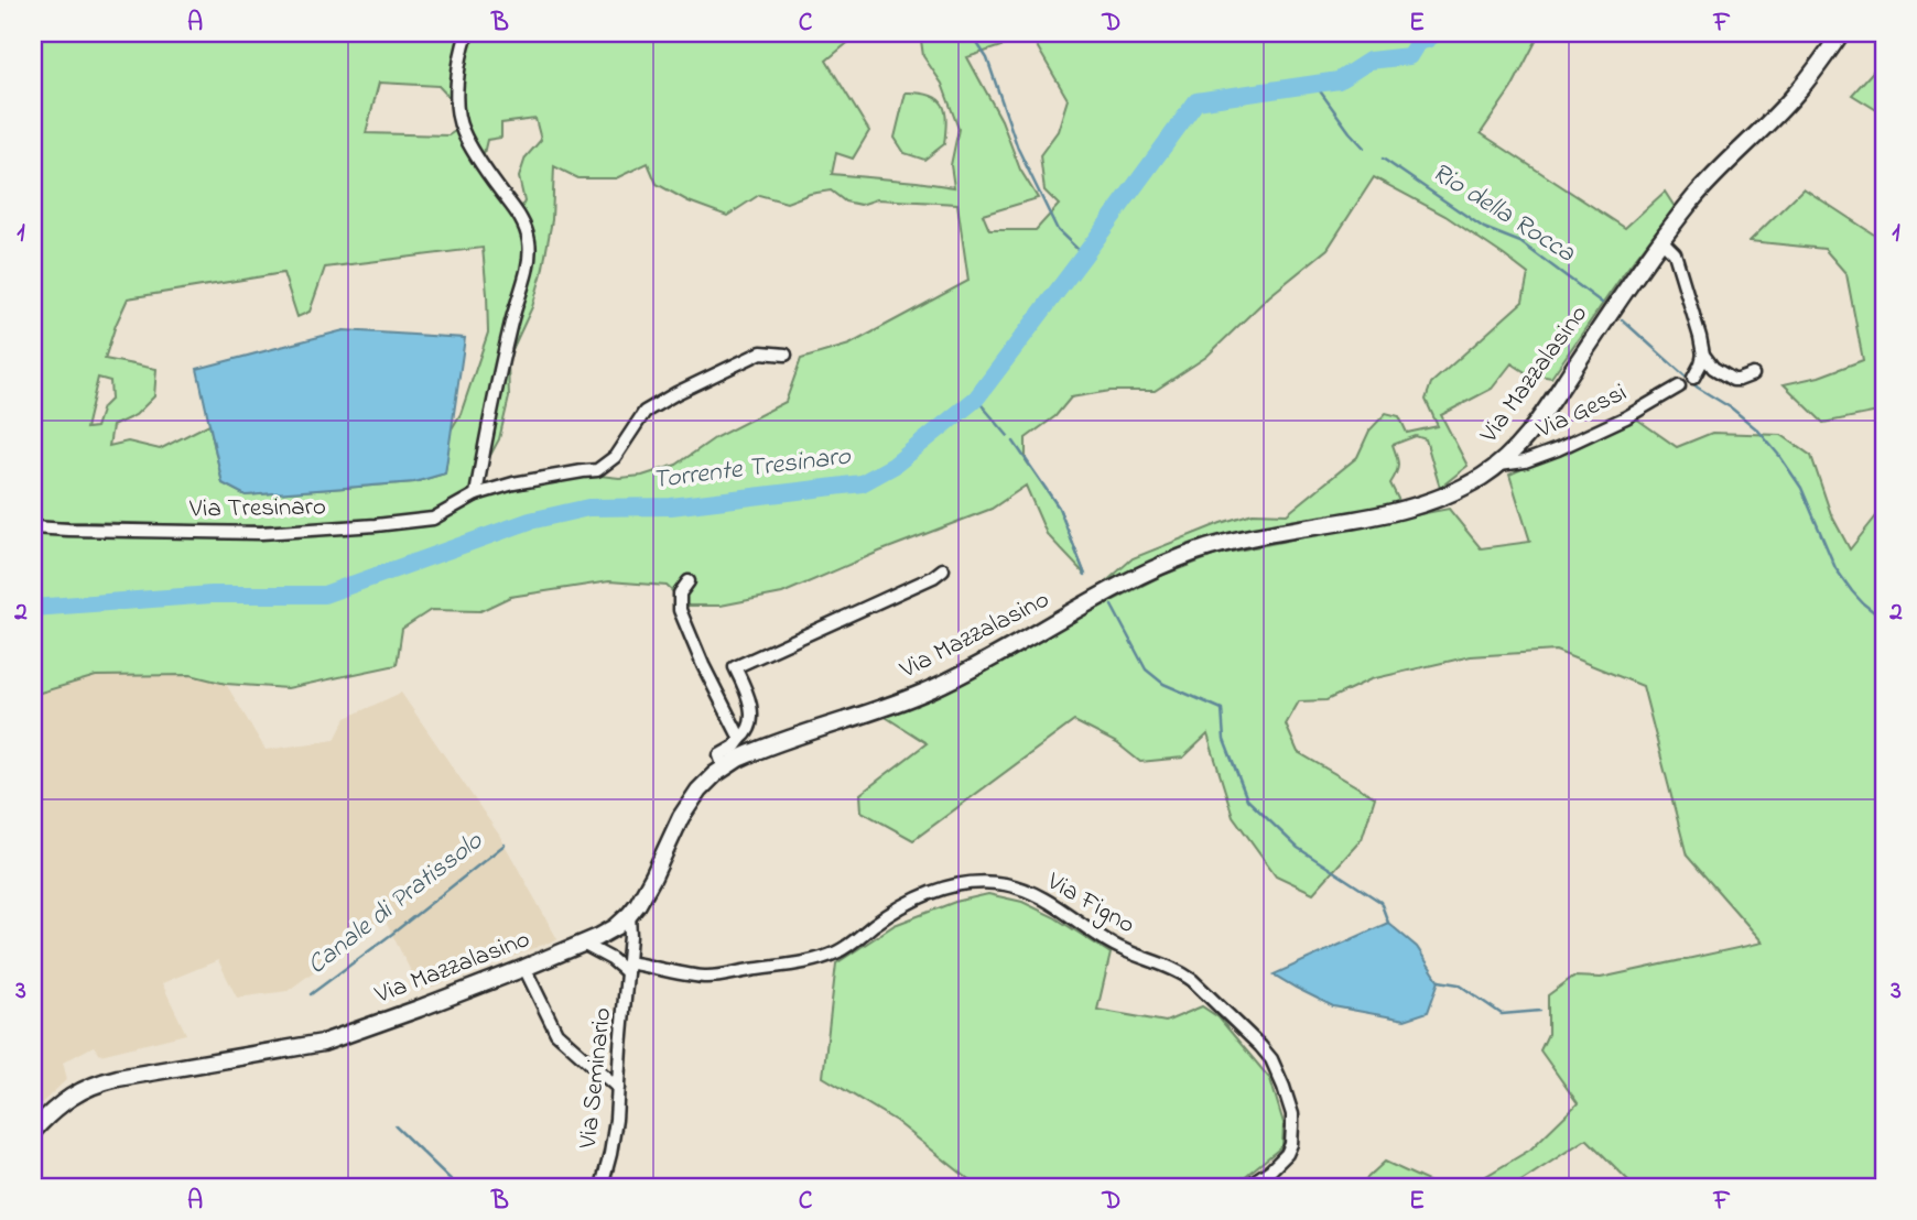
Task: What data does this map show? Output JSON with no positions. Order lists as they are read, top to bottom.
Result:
{
  "streets": {
    "main road": ["Via Mazzalasino"],
    "street": [
      "Via Gessi",
      "Via Tresinaro",
      "Via Figno",
      "Via Seminario"
    ]
  },
  "crossings": [
    ["Via Mazzalasino", "Via Gessi"],
    ["Via Mazzalasino", "Via Seminario"],
    ["Via Figno", "Via Seminario"]
  ],
  "water": ["Rio della Rocca", "Torrente Tresinaro", "Canale di Pratissolo"],
  "grid": {
    "columns": [
      "A",
      "B",
      "C",
      "D",
      "E",
      "F"
    ],
    "rows": ["1", "2", "3"]
  }
}
